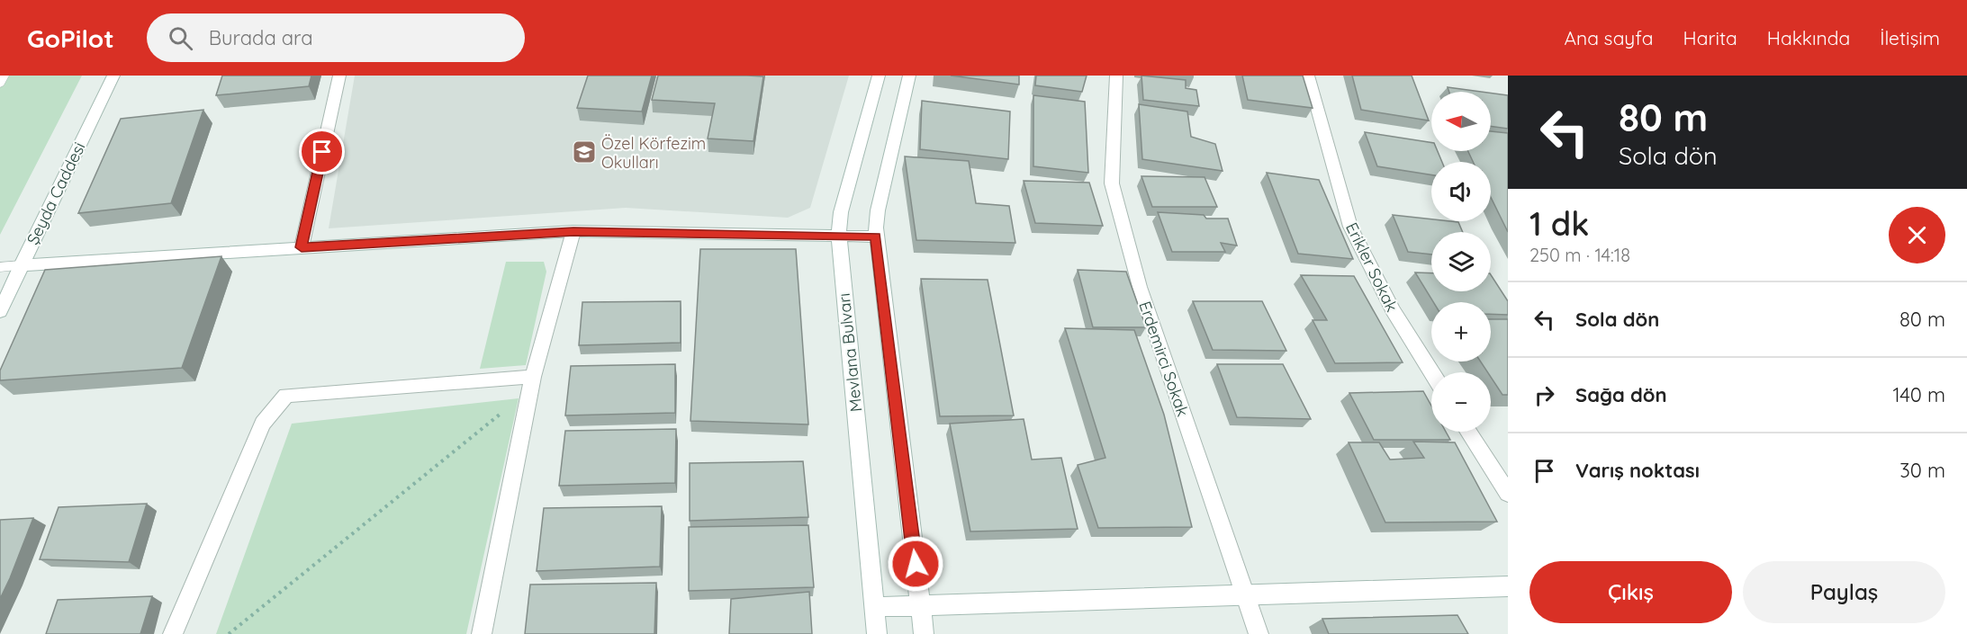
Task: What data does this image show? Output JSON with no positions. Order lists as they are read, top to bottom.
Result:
{
  "streets": {
    "street": [
      "Şeyda Caddesi",
      "Erikler Sokak",
      "Mevlana Bulvarı",
      "Erdemirci Sokak"
    ]
  },
  "places": {
    "school or university": ["Özel Körfezim Okulları"]
  },
  "north": "left",
  "page": {
    "header": "GoPilot",
    "search": "Burada ara",
    "nav": [
      "Ana sayfa",
      "Harita",
      "Hakkında",
      "İletişim"
    ],
    "turn": ["80 m", "Sola dön"],
    "map_buttons": ["+", "−"],
    "heading": ["1 dk", "250 m · 14:18"],
    "list": [
      {
        "name": "Sola dön",
        "value": "80 m"
      },
      {
        "name": "Sağa dön",
        "value": "140 m"
      },
      {
        "name": "Varış noktası",
        "value": "30 m"
      }
    ],
    "buttons": ["Çıkış", "Paylaş"]
  }
}
